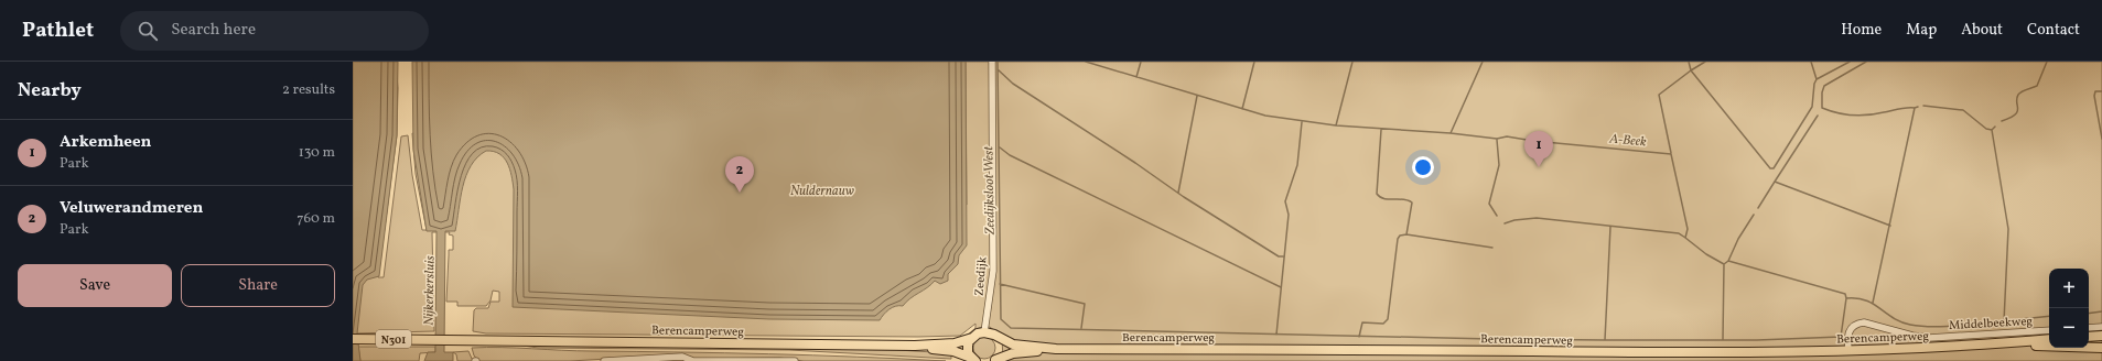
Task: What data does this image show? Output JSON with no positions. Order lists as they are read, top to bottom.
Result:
{
  "streets": {
    "main road": ["Berencamperweg", "N301"],
    "street": ["Zeedijk", "Middelbeekweg"]
  },
  "crossings": [
    ["Zeedijk", "Berencamperweg"],
    ["Middelbeekweg", "Berencamperweg"]
  ],
  "water": [
    "A-Beek",
    "Nuldernauw",
    "Zeedijksloot West",
    "Nijkerkersluis"
  ],
  "page": {
    "header": "Pathlet",
    "search": "Search here",
    "nav": [
      "Home",
      "Map",
      "About",
      "Contact"
    ],
    "heading": ["Nearby", "2 results"],
    "list": [
      {
        "mark": "1",
        "name": "Arkemheen",
        "note": "Park",
        "value": "130 m"
      },
      {
        "mark": "2",
        "name": "Veluwerandmeren",
        "note": "Park",
        "value": "760 m"
      }
    ],
    "pins": ["1", "2"],
    "buttons": ["Save", "Share"],
    "map_buttons": ["+", "−"]
  }
}
